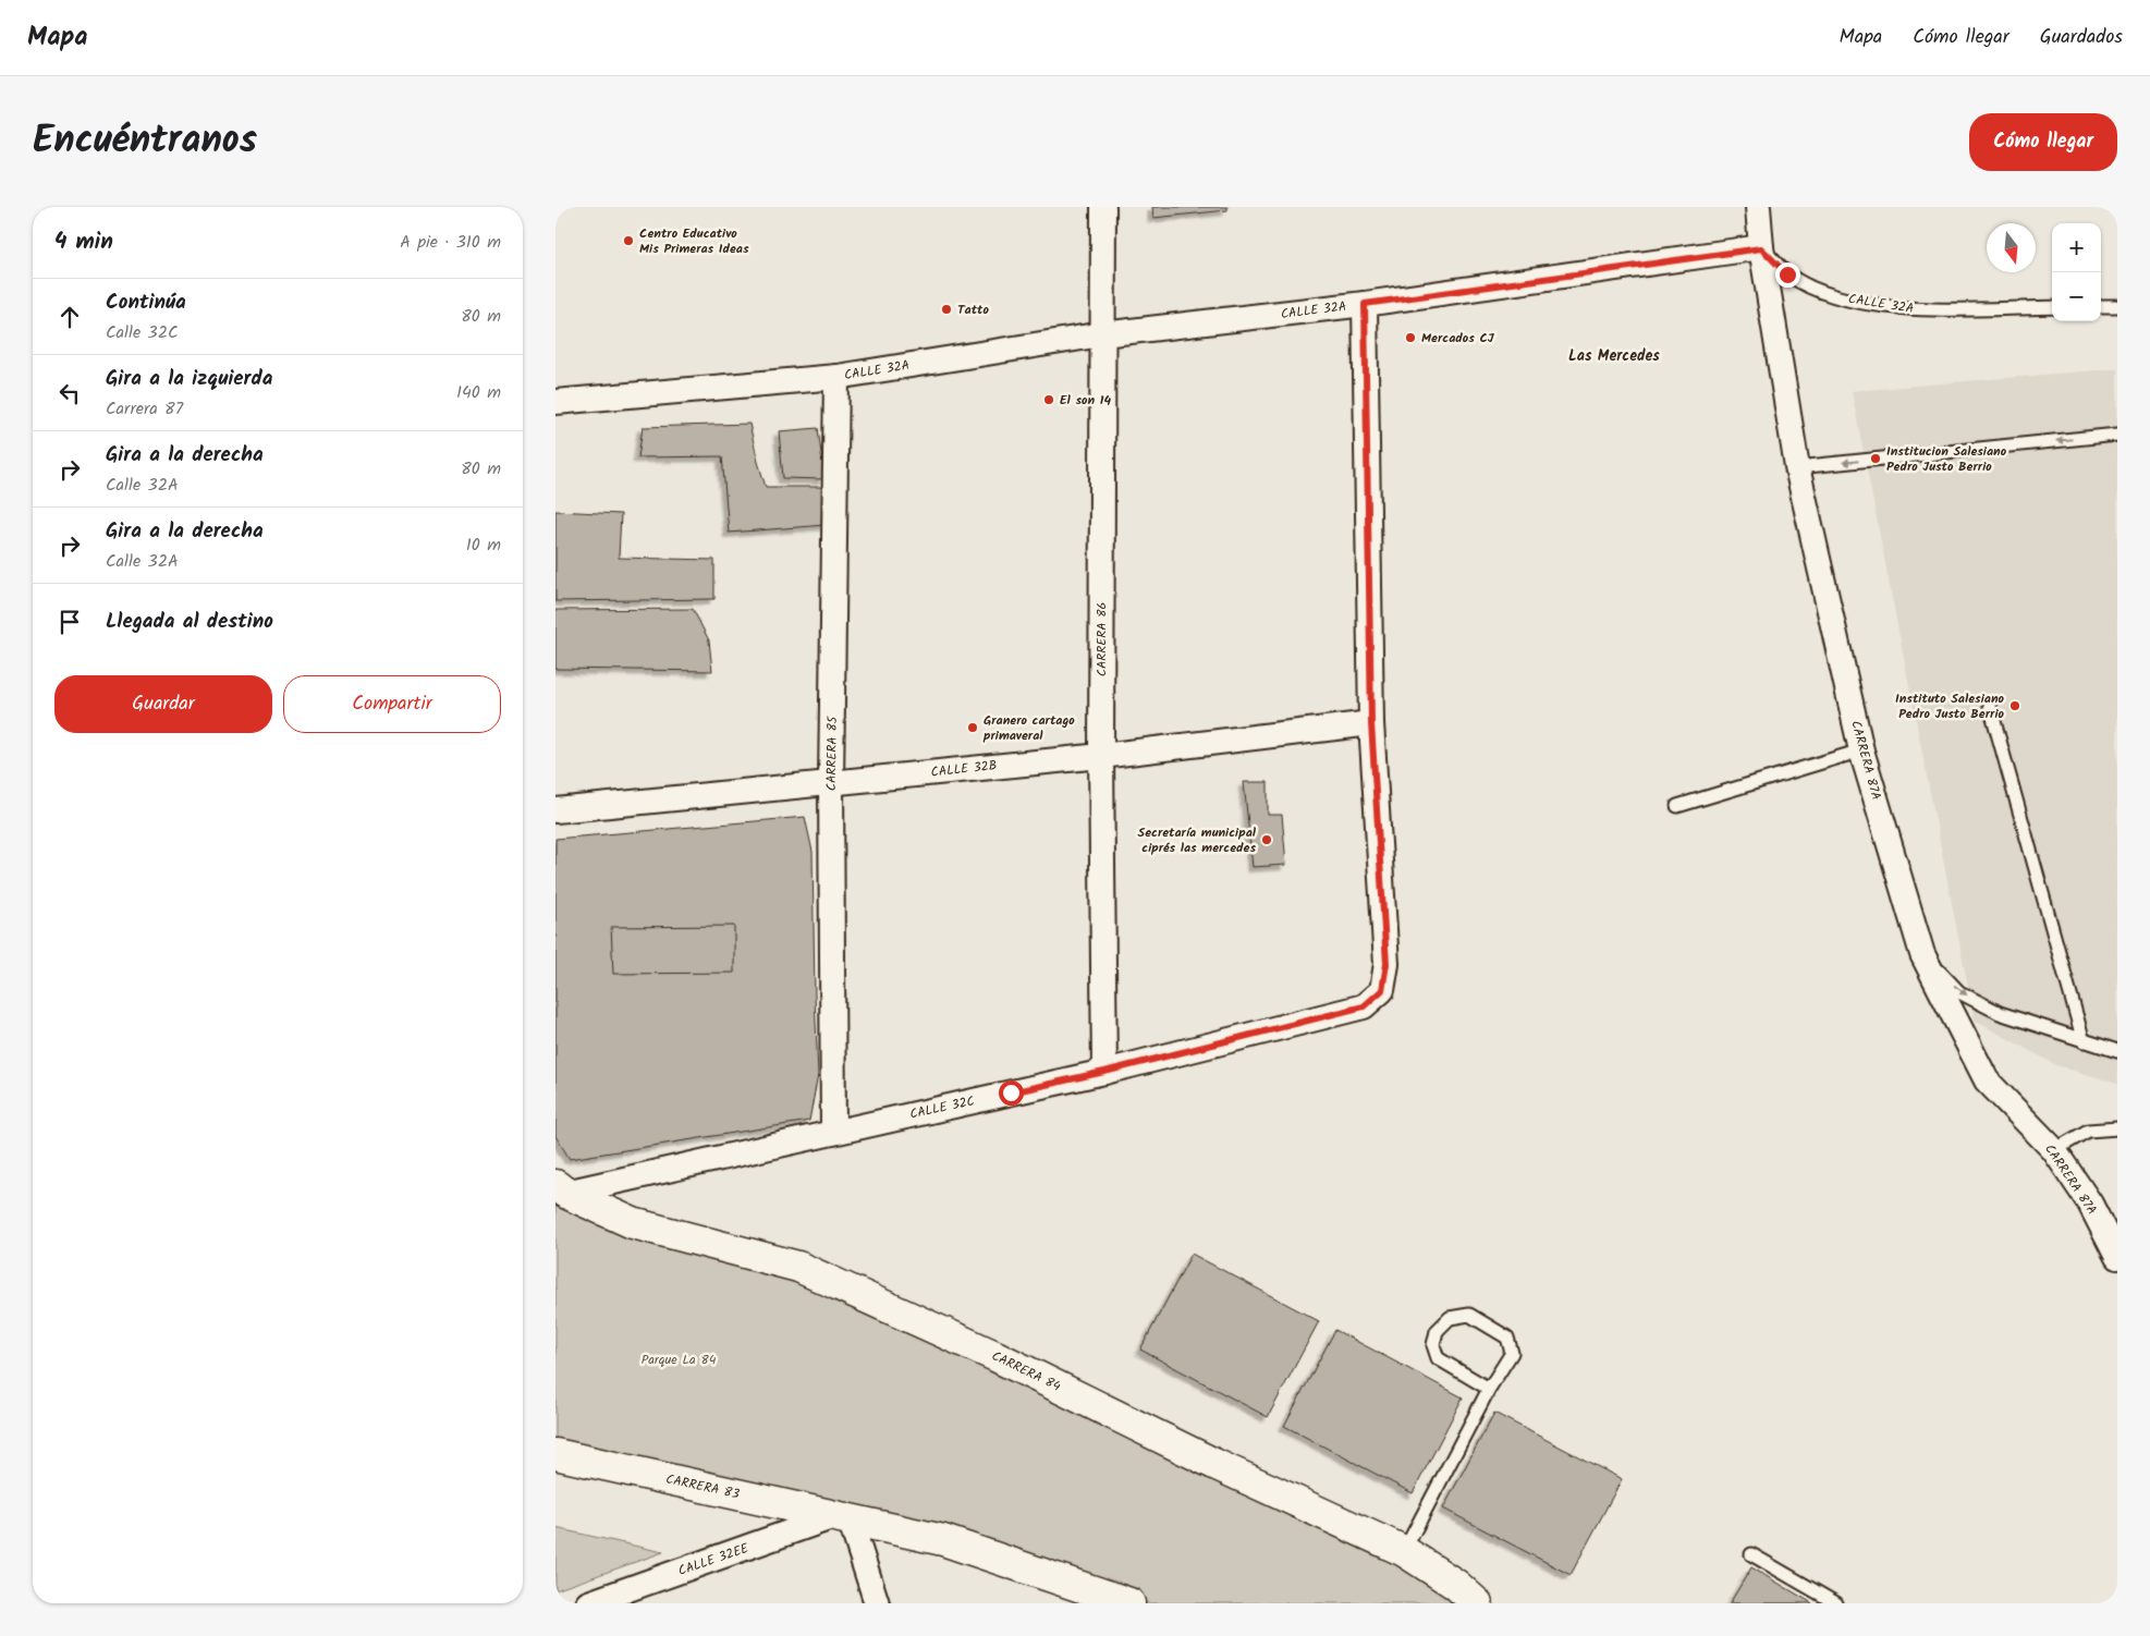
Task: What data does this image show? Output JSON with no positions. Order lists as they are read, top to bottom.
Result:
{
  "streets": {
    "street": [
      "CALLE 32A",
      "CARRERA 86",
      "CARRERA 85",
      "CARRERA 87A",
      "CALLE 32B",
      "CALLE 32C",
      "CARRERA 84",
      "CARRERA 83",
      "CALLE 32EE"
    ]
  },
  "crossings": [
    ["CALLE 32A", "CARRERA 86"],
    ["CALLE 32A", "CARRERA 85"],
    ["CALLE 32A", "CARRERA 87A"],
    ["CALLE 32A", "CALLE 32C"],
    ["CARRERA 86", "CALLE 32B"],
    ["CARRERA 86", "CALLE 32C"],
    ["CARRERA 85", "CALLE 32B"],
    ["CARRERA 85", "CALLE 32C"],
    ["CALLE 32B", "CALLE 32C"],
    ["CALLE 32C", "CARRERA 84"],
    ["CARRERA 83", "CALLE 32EE"]
  ],
  "districts": ["Las Mercedes"],
  "parks": ["Parque La 84"],
  "places": [
    "Centro Educativo Mis Primeras Ideas",
    "Tatto",
    "Mercados CJ",
    "El son 14",
    "Institucion Salesiano Pedro Justo Berrio",
    "Instituto Salesiano Pedro Justo Berrio",
    "Granero cartago primaveral",
    "Secretaría municipal ciprés las mercedes"
  ],
  "north": "bottom",
  "page": {
    "header": "Mapa",
    "nav": ["Mapa", "Cómo llegar", "Guardados"],
    "title": "Encuéntranos",
    "buttons": [
      "Cómo llegar",
      ["Guardar", "Compartir"]
    ],
    "heading": ["4 min", "A pie · 310 m"],
    "map_buttons": ["+", "−"],
    "list": [
      ["Continúa", "Calle 32C", "80 m"],
      ["Gira a la izquierda", "Carrera 87", "140 m"],
      ["Gira a la derecha", "Calle 32A", "80 m"],
      ["Gira a la derecha", "Calle 32A", "10 m"],
      "Llegada al destino"
    ]
  }
}
